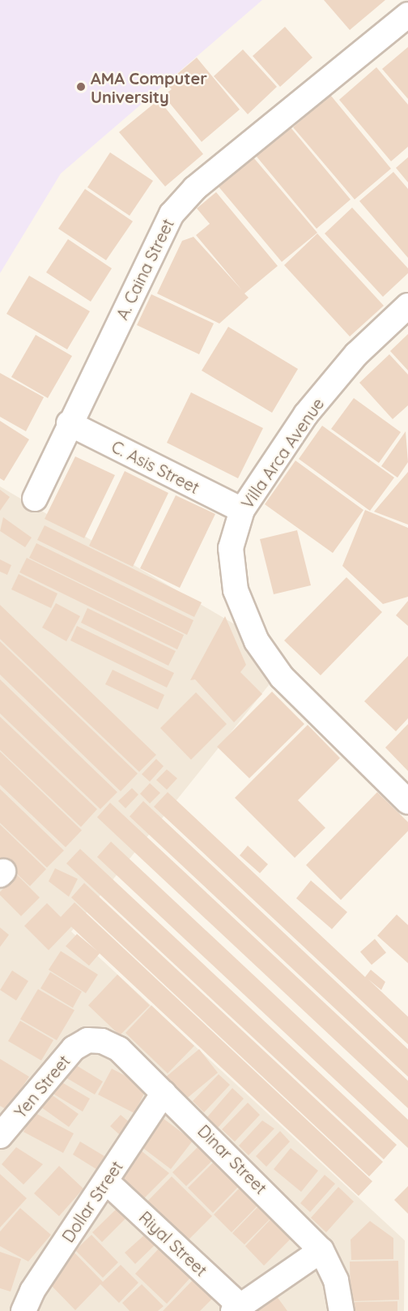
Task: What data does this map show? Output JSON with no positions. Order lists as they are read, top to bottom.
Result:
{
  "streets": {
    "street": [
      "A. Caina Street",
      "Villa Arca Avenue",
      "C. Asis Street",
      "Yen Street",
      "Dinar Street",
      "Dollar Street",
      "Riyal Street"
    ]
  },
  "crossings": [
    ["A. Caina Street", "C. Asis Street"],
    ["Villa Arca Avenue", "C. Asis Street"],
    ["Yen Street", "Dinar Street"],
    ["Dinar Street", "Dollar Street"],
    ["Dollar Street", "Riyal Street"]
  ],
  "places": ["AMA Computer University"]
}
